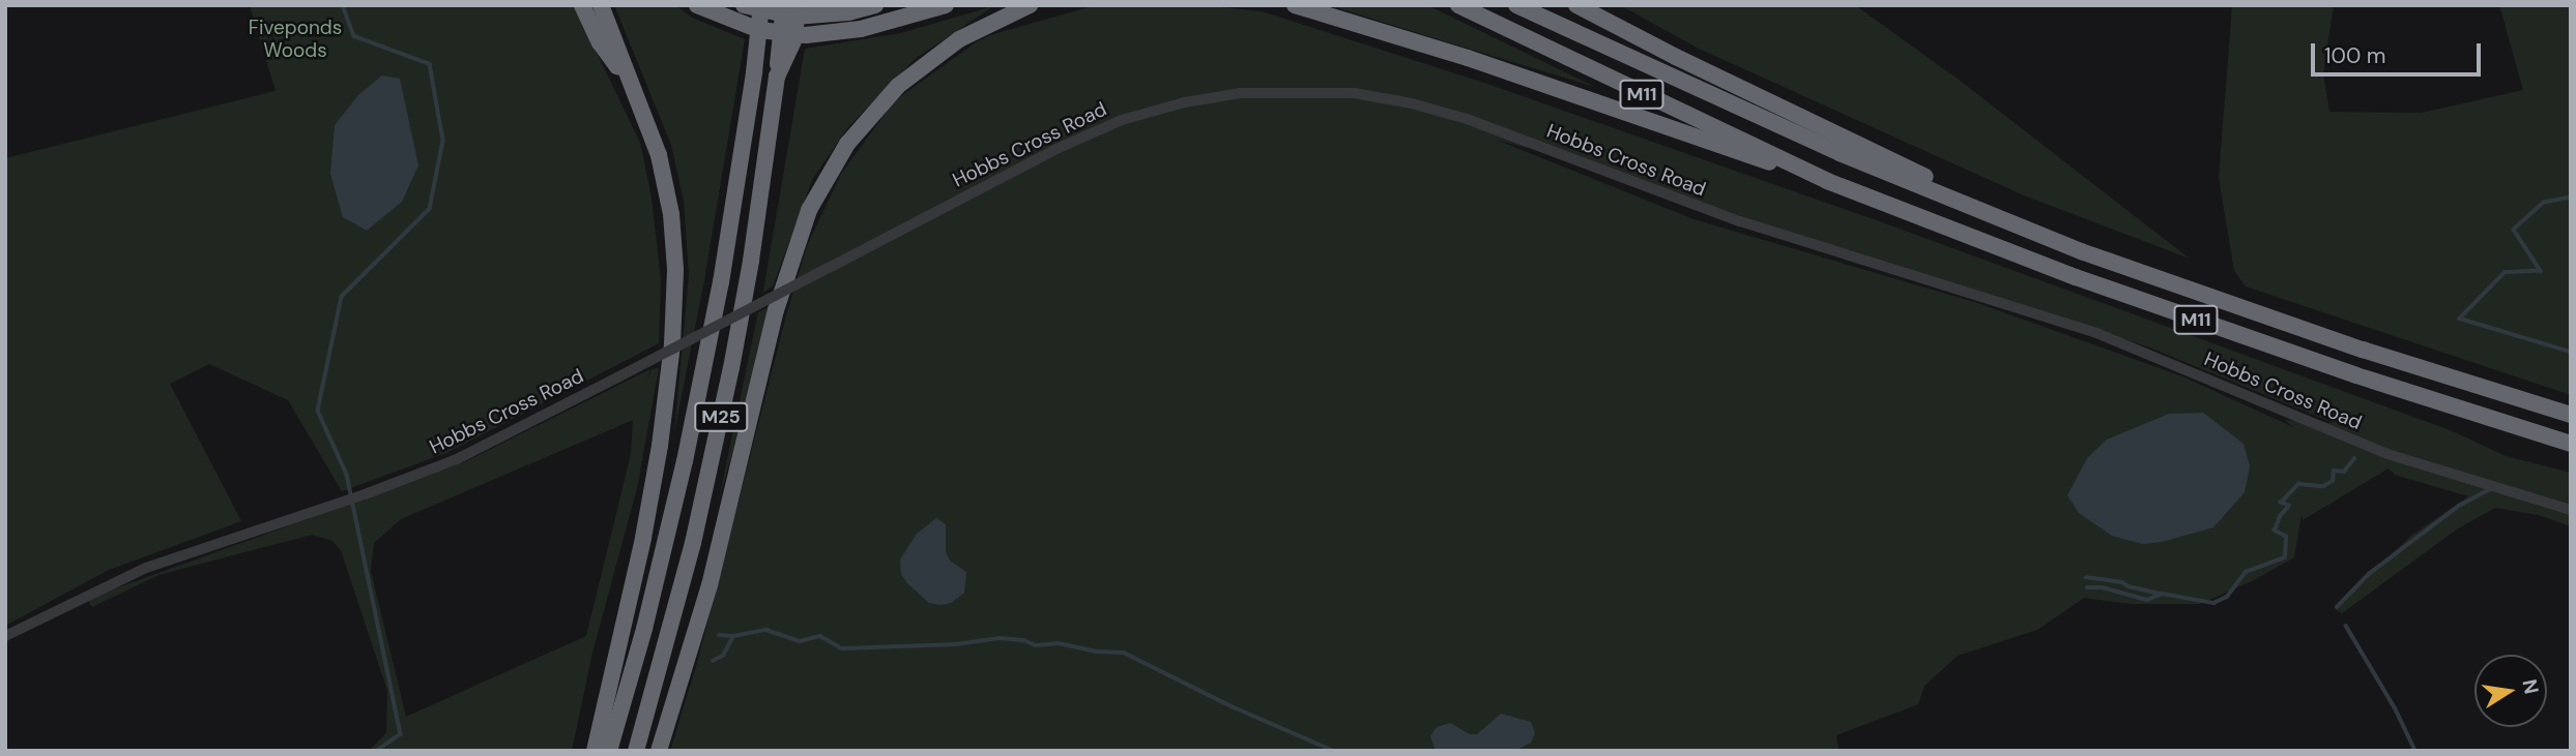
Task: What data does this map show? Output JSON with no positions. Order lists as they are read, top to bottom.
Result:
{
  "streets": {
    "highway": ["M11", "M25"],
    "street": ["Hobbs Cross Road"]
  },
  "parks": ["Fiveponds Woods"],
  "scale_bar": "100 m",
  "north": "right"
}
